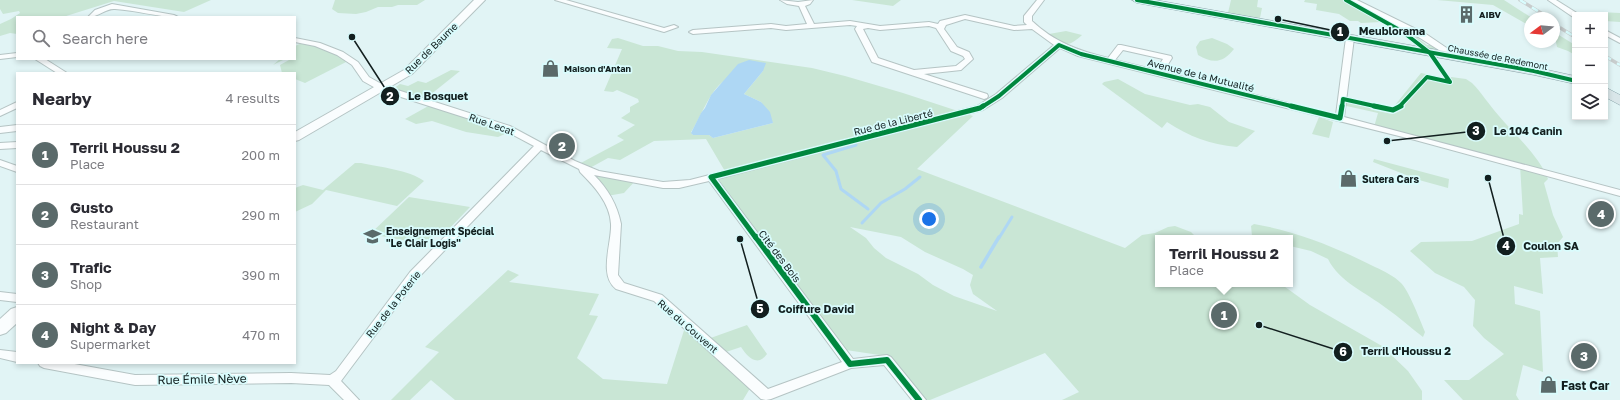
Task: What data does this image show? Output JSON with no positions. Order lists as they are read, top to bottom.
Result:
{
  "streets": {
    "main road": ["Rue de Baume", "Chaussée de Redemont"],
    "street": [
      "Avenue de la Mutualité",
      "Rue de la Liberté",
      "Rue Lecat",
      "Cité des Bois",
      "Rue de la Poterie",
      "Rue du Couvent",
      "Rue Émile Nève"
    ]
  },
  "crossings": [
    ["Rue de Baume", "Rue Lecat"],
    ["Avenue de la Mutualité", "Rue de la Liberté"],
    ["Rue de la Liberté", "Cité des Bois"],
    ["Rue de la Liberté", "Rue du Couvent"],
    ["Rue Lecat", "Rue de la Poterie"],
    ["Rue Lecat", "Rue du Couvent"],
    ["Cité des Bois", "Rue du Couvent"],
    ["Rue de la Poterie", "Rue du Couvent"],
    ["Rue de la Poterie", "Rue Émile Nève"]
  ],
  "places": {
    "building": ["AIBV"],
    "other": [
      "Meublorama",
      "Le Bosquet",
      "Le 104 Canin",
      "Coulon SA",
      "Coiffure David",
      "Terril d'Houssu 2"
    ],
    "shop": ["Maison d'Antan", "Sutera Cars", "Fast Car"],
    "school or university": ["Enseignement Spécial \"Le Clair Logis\""]
  },
  "north": "left",
  "page": {
    "map_buttons": ["+", "−"],
    "search": "Search here",
    "heading": ["Nearby", "4 results"],
    "list": [
      {
        "mark": "1",
        "name": "Terril Houssu 2",
        "note": "Place",
        "value": "200 m"
      },
      {
        "mark": "2",
        "name": "Gusto",
        "note": "Restaurant",
        "value": "290 m"
      },
      {
        "mark": "3",
        "name": "Trafic",
        "note": "Shop",
        "value": "390 m"
      },
      {
        "mark": "4",
        "name": "Night & Day",
        "note": "Supermarket",
        "value": "470 m"
      }
    ],
    "pins": [
      "2",
      "4",
      "1",
      "3"
    ],
    "popup": ["Terril Houssu 2", "Place"]
  }
}
